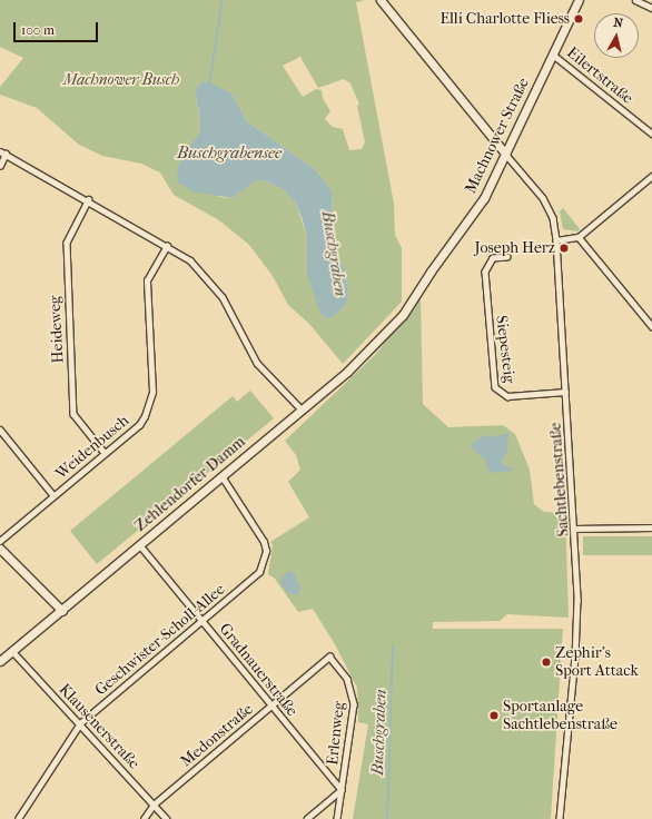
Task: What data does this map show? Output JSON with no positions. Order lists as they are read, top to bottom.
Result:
{
  "streets": {
    "main road": ["Machnower Straße", "Zehlendorfer Damm"],
    "street": [
      "Eilertstraße",
      "Heideweg",
      "Siepesteig",
      "Weidenbusch",
      "Sachtlebenstraße",
      "Geschwister-Scholl-Allee",
      "Gradnauerstraße",
      "Klausenerstraße",
      "Erlenweg",
      "Medonstraße"
    ]
  },
  "crossings": [
    ["Eilertstraße", "Machnower Straße"],
    ["Machnower Straße", "Sachtlebenstraße"],
    ["Machnower Straße", "Zehlendorfer Damm"],
    ["Heideweg", "Weidenbusch"],
    ["Siepesteig", "Sachtlebenstraße"],
    ["Zehlendorfer Damm", "Geschwister-Scholl-Allee"],
    ["Zehlendorfer Damm", "Gradnauerstraße"],
    ["Zehlendorfer Damm", "Klausenerstraße"],
    ["Geschwister-Scholl-Allee", "Gradnauerstraße"],
    ["Geschwister-Scholl-Allee", "Klausenerstraße"],
    ["Gradnauerstraße", "Erlenweg"],
    ["Gradnauerstraße", "Medonstraße"],
    ["Klausenerstraße", "Medonstraße"],
    ["Erlenweg", "Medonstraße"]
  ],
  "water": ["Buschgrabensee", "Buschgraben"],
  "parks": ["Machnower Busch"],
  "places": [
    "Elli Charlotte Fliess",
    "Joseph Herz",
    "Zephir's Sport Attack",
    "Sportanlage Sachtlebenstraße"
  ],
  "scale_bar": "100 m",
  "north": "top"
}
